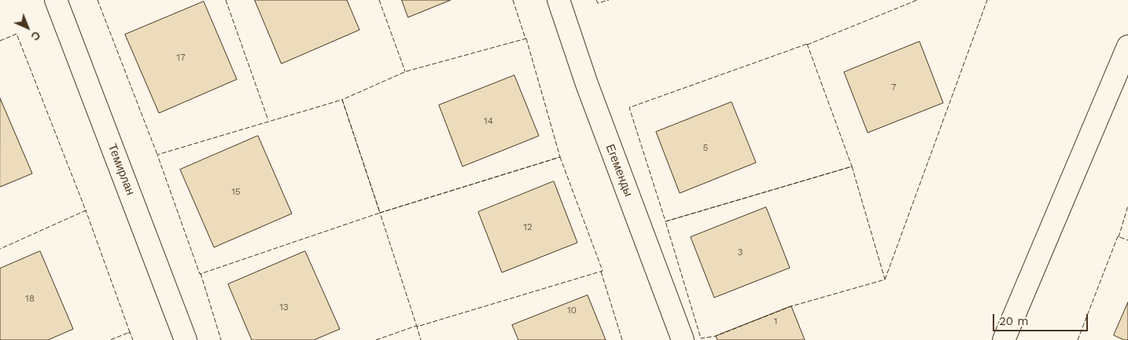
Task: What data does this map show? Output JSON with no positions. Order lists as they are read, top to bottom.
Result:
{
  "streets": {
    "street": ["Темирлан", "Егеменды"]
  },
  "house_numbers": [
    "17",
    "7",
    "14",
    "5",
    "15",
    "12",
    "3",
    "18",
    "13",
    "10",
    "1"
  ],
  "scale_bar": "20 m",
  "north": "bottom right"
}
